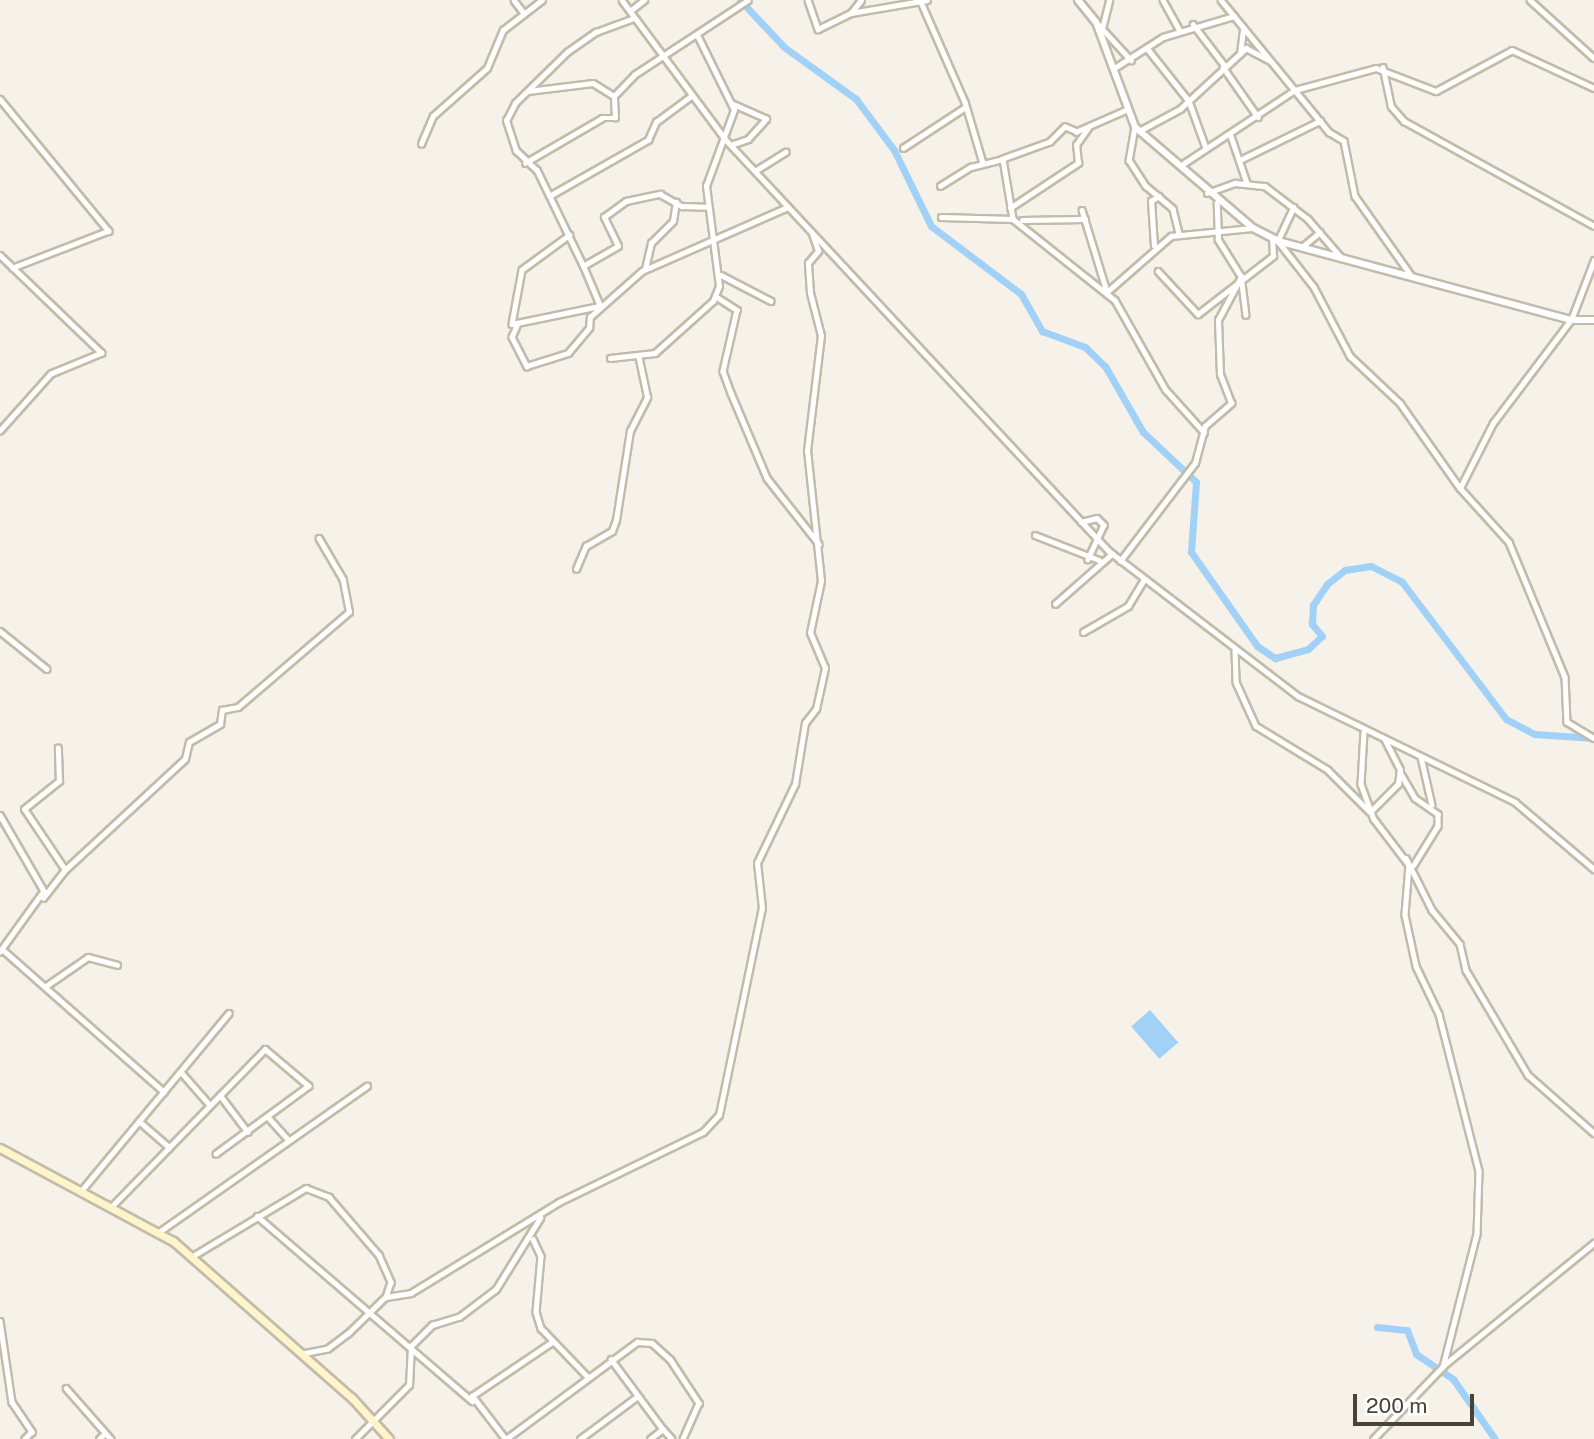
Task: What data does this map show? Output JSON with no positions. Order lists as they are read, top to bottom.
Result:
{
  "scale_bar": "200 m"
}
